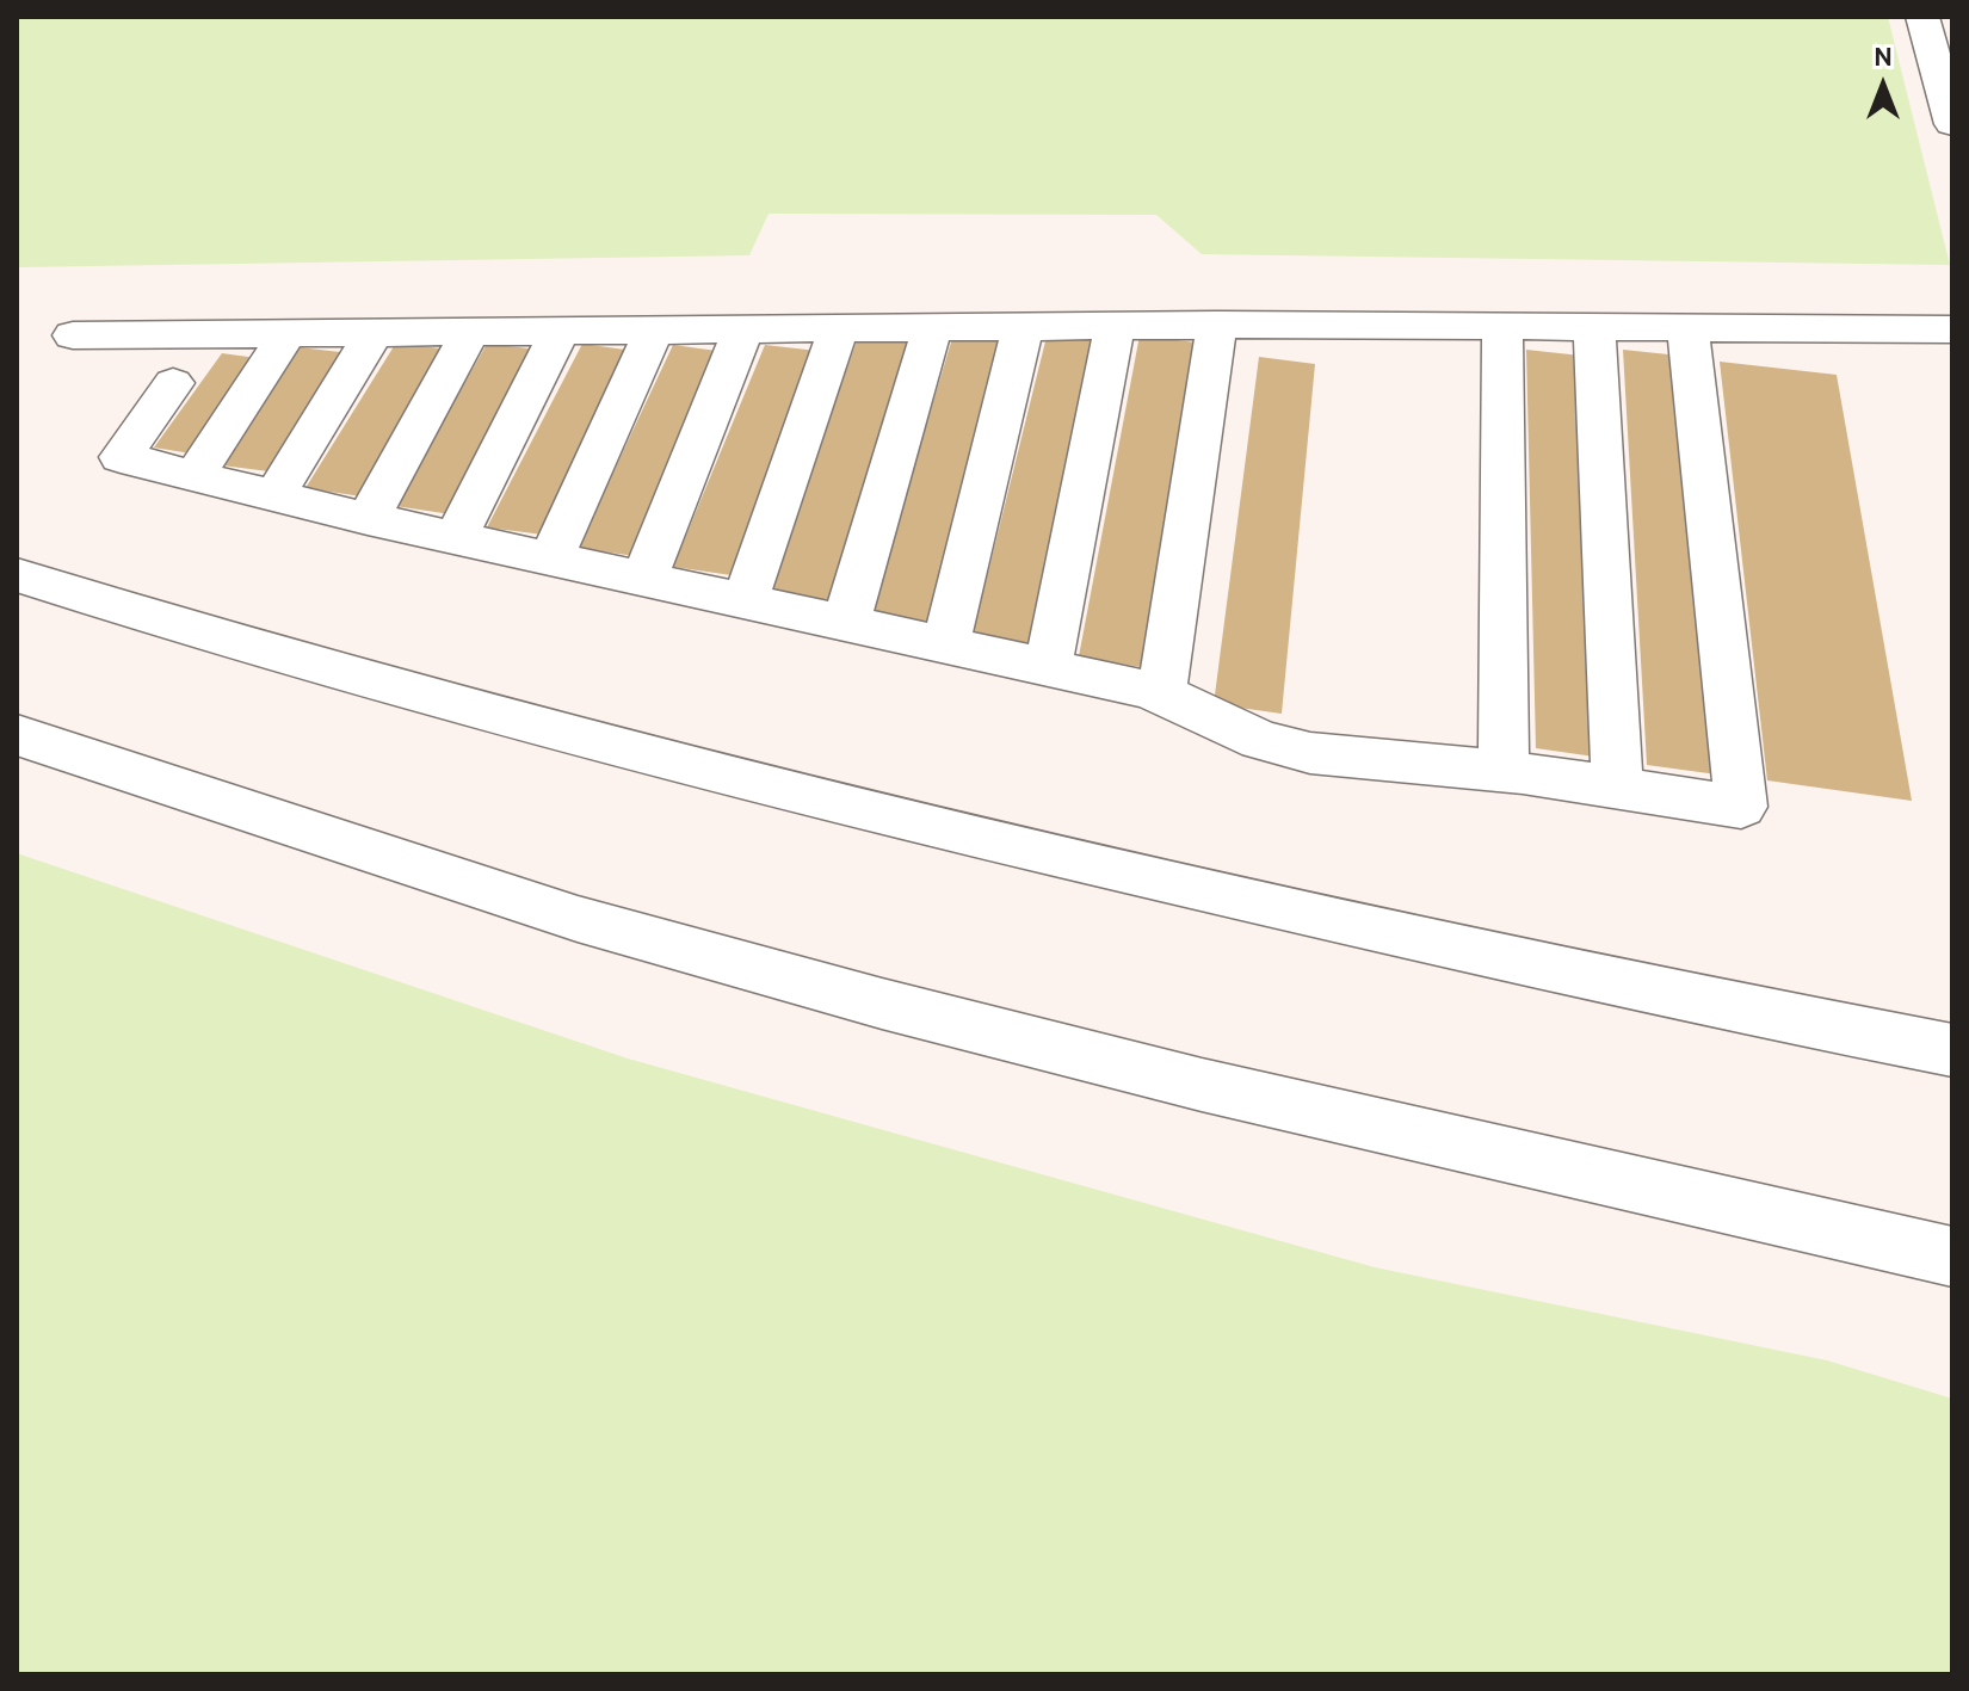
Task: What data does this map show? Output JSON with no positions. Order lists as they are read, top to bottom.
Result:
{
  "north": "top"
}
